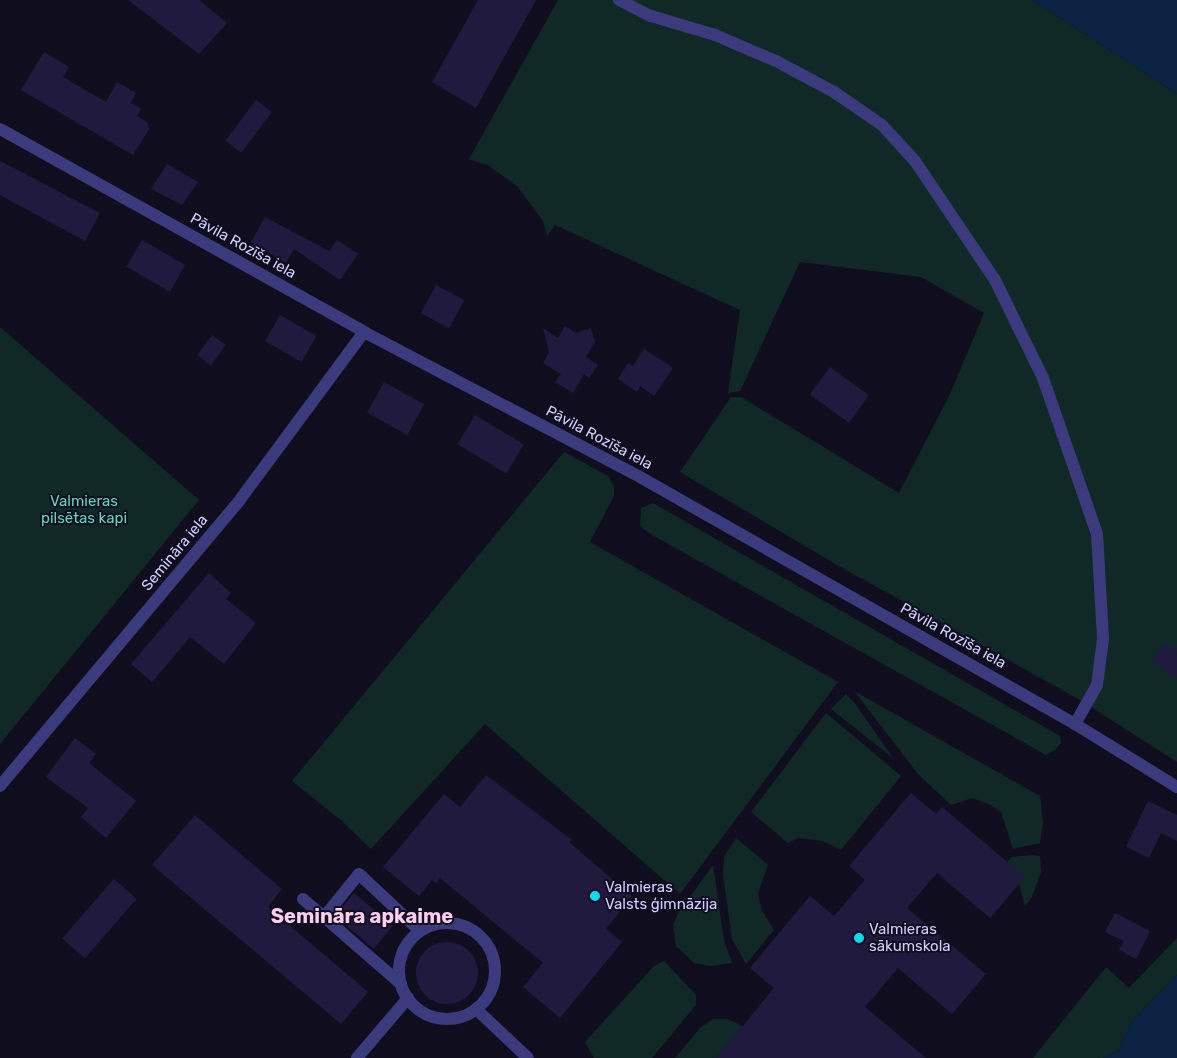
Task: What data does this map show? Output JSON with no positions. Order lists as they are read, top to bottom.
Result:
{
  "streets": {
    "street": ["Pāvila Rozīša iela", "Semināra iela"]
  },
  "crossings": [
    ["Pāvila Rozīša iela", "Semināra iela"]
  ],
  "districts": ["Semināra apkaime"],
  "parks": ["Valmieras pilsētas kapi"],
  "places": ["Valmieras Valsts ģimnāzija", "Valmieras sākumskola"]
}
